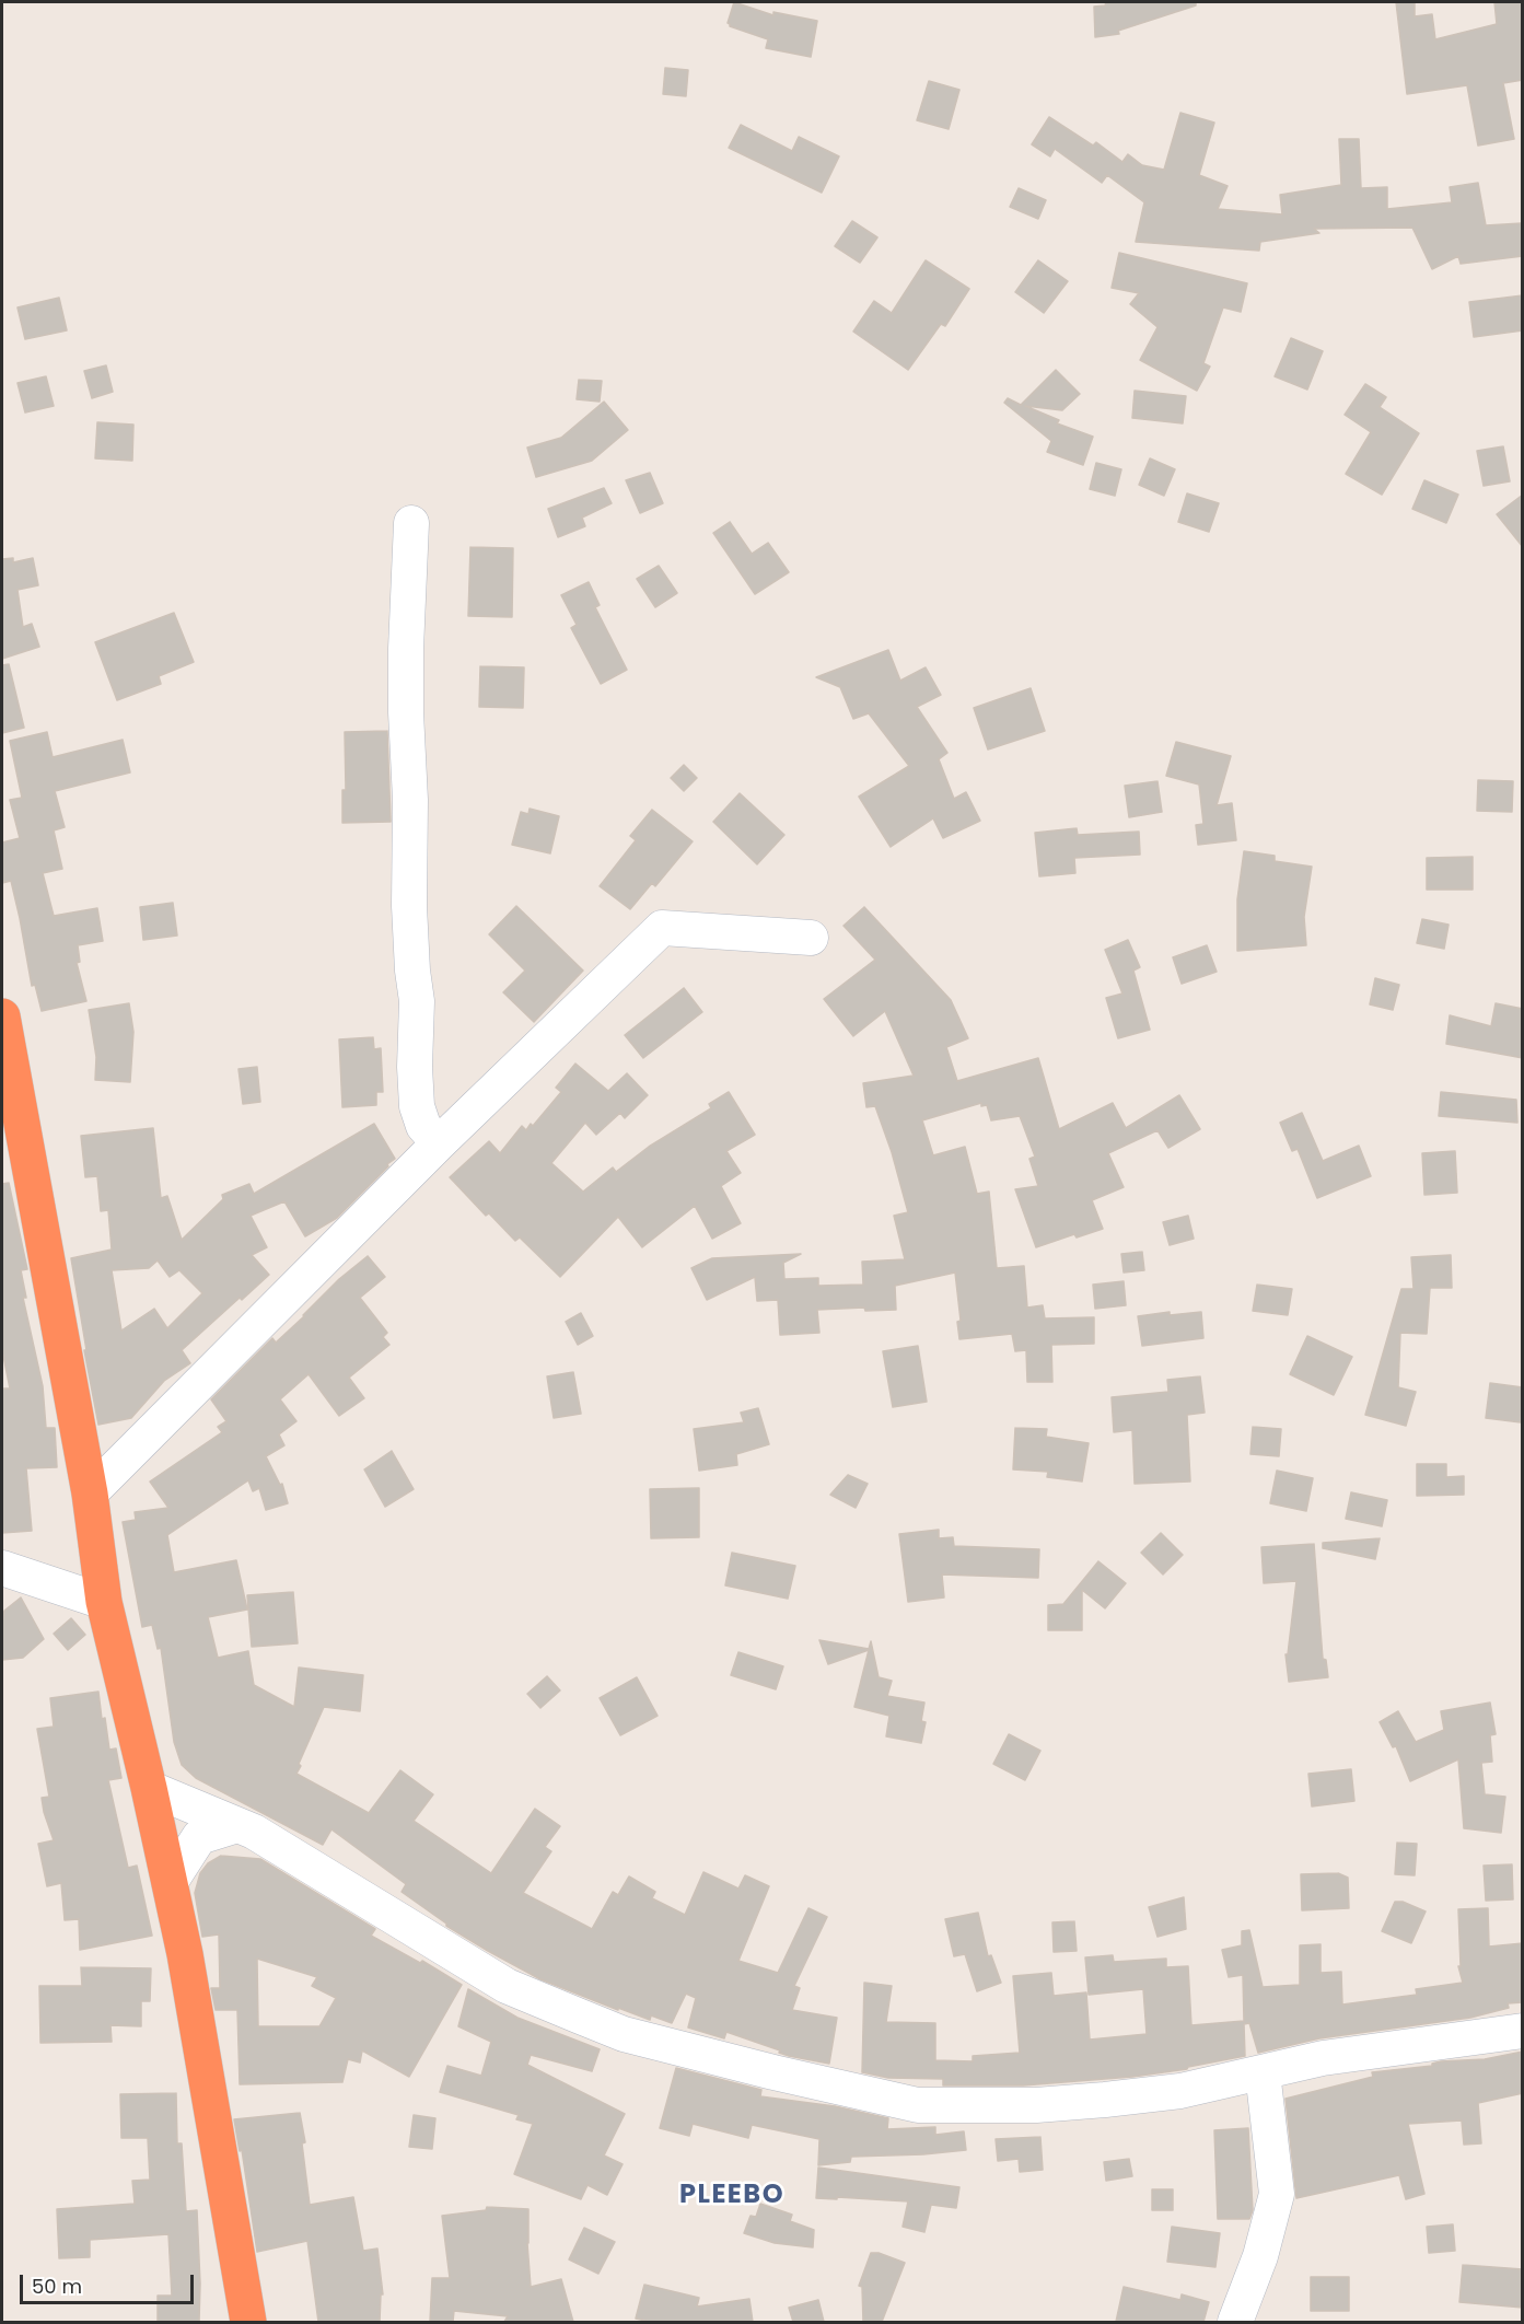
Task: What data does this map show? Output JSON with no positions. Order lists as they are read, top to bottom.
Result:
{
  "districts": ["PLEEBO"],
  "scale_bar": "50 m"
}
